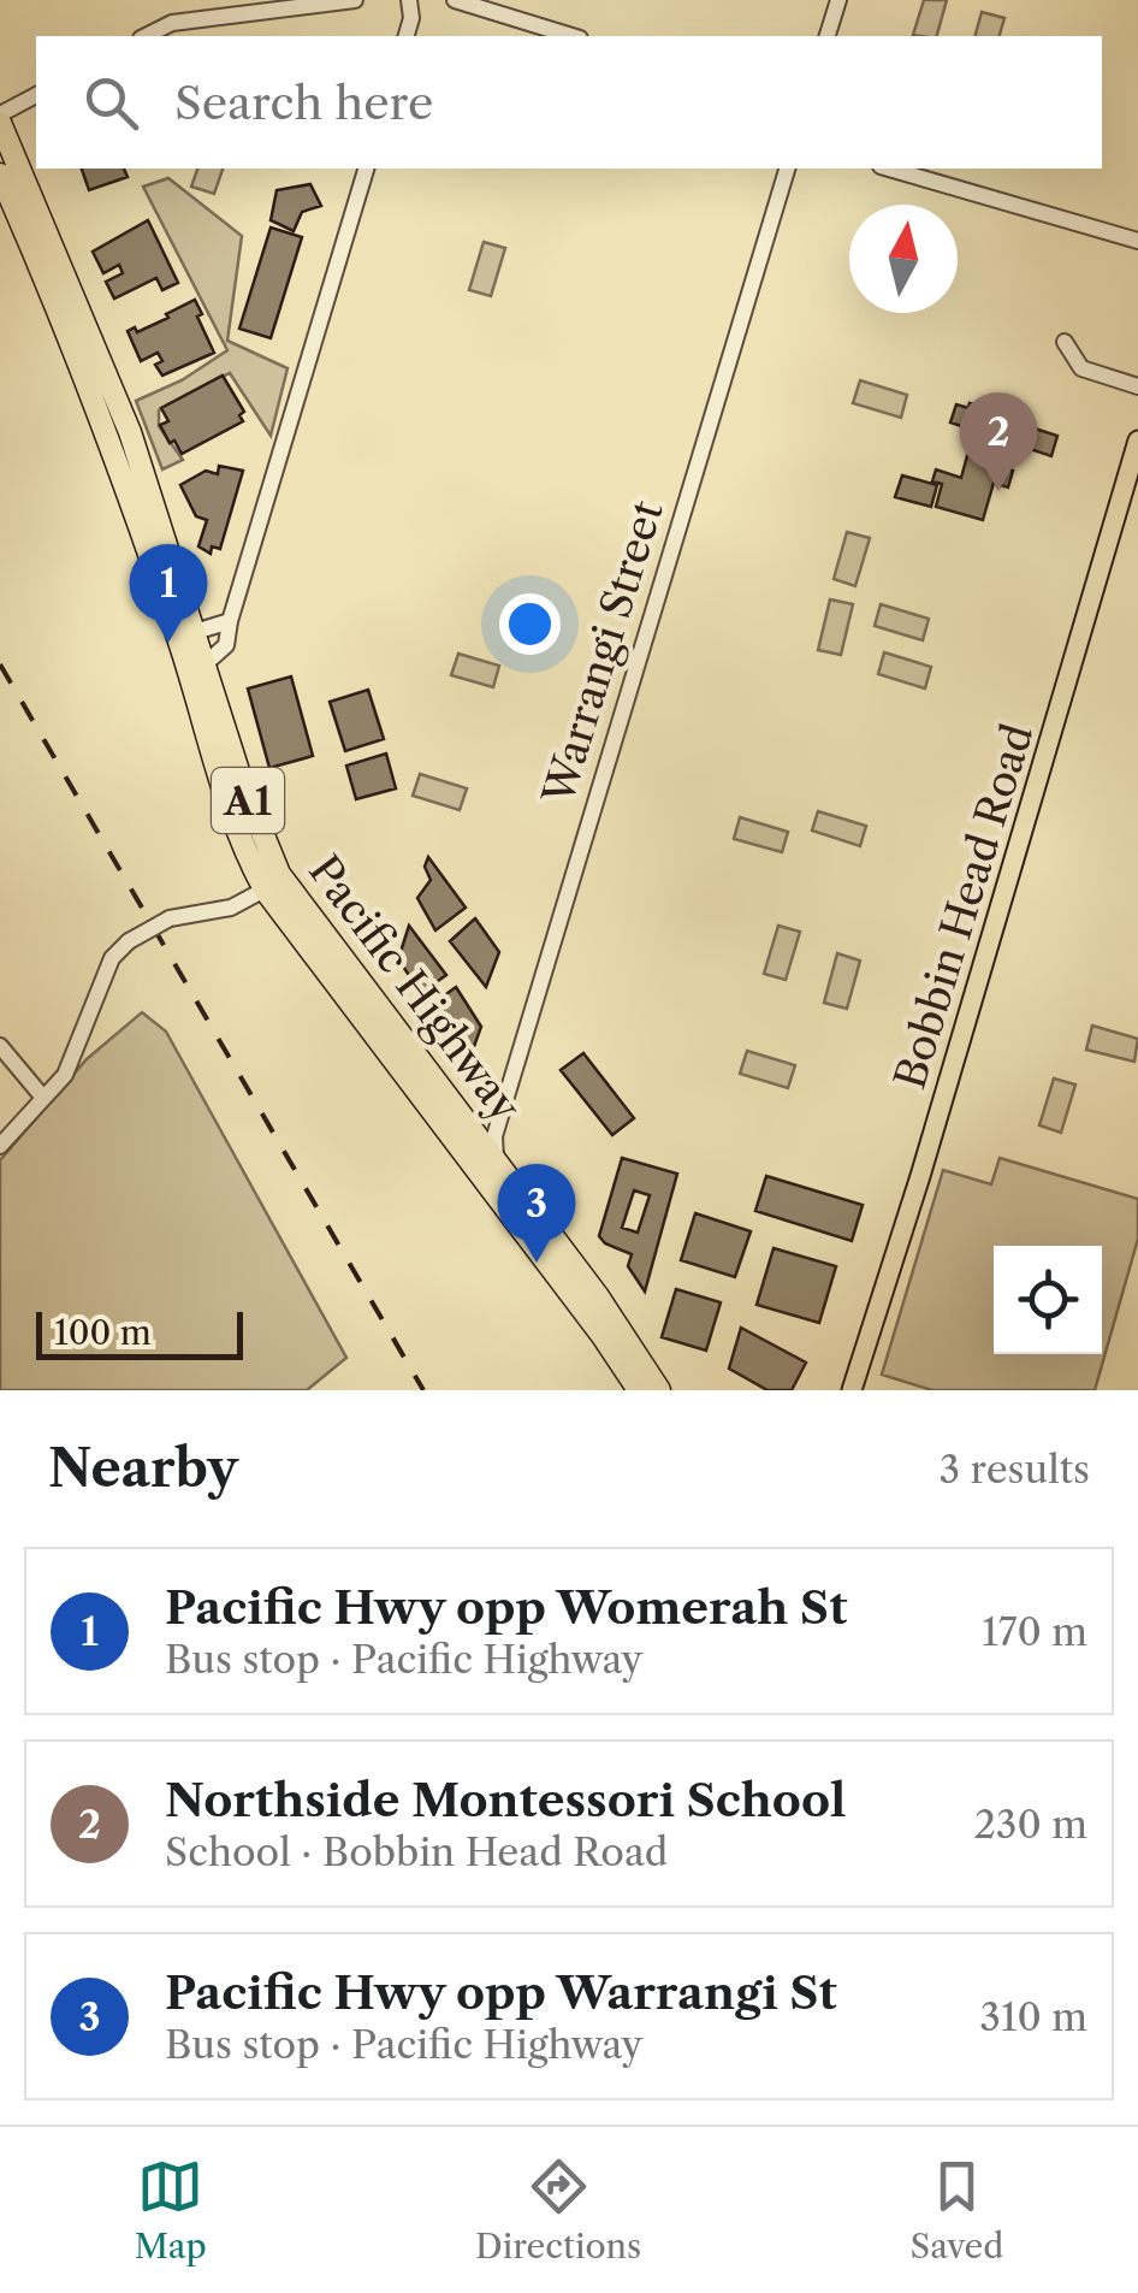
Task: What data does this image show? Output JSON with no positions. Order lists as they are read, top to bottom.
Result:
{
  "streets": {
    "highway": ["A1", "Pacific Highway"],
    "main road": ["Bobbin Head Road"],
    "street": ["Warrangi Street"]
  },
  "crossings": [
    ["Warrangi Street", "Pacific Highway"]
  ],
  "scale_bar": "100 m",
  "north": "top",
  "page": {
    "search": "Search here",
    "pins": ["2", "1", "3"],
    "scale": "100 m",
    "heading": ["Nearby", "3 results"],
    "list": [
      {
        "mark": "1",
        "name": "Pacific Hwy opp Womerah St",
        "note": "Bus stop · Pacific Highway",
        "value": "170 m"
      },
      {
        "mark": "2",
        "name": "Northside Montessori School",
        "note": "School · Bobbin Head Road",
        "value": "230 m"
      },
      {
        "mark": "3",
        "name": "Pacific Hwy opp Warrangi St",
        "note": "Bus stop · Pacific Highway",
        "value": "310 m"
      }
    ],
    "nav": ["Map", "Directions", "Saved"]
  }
}
